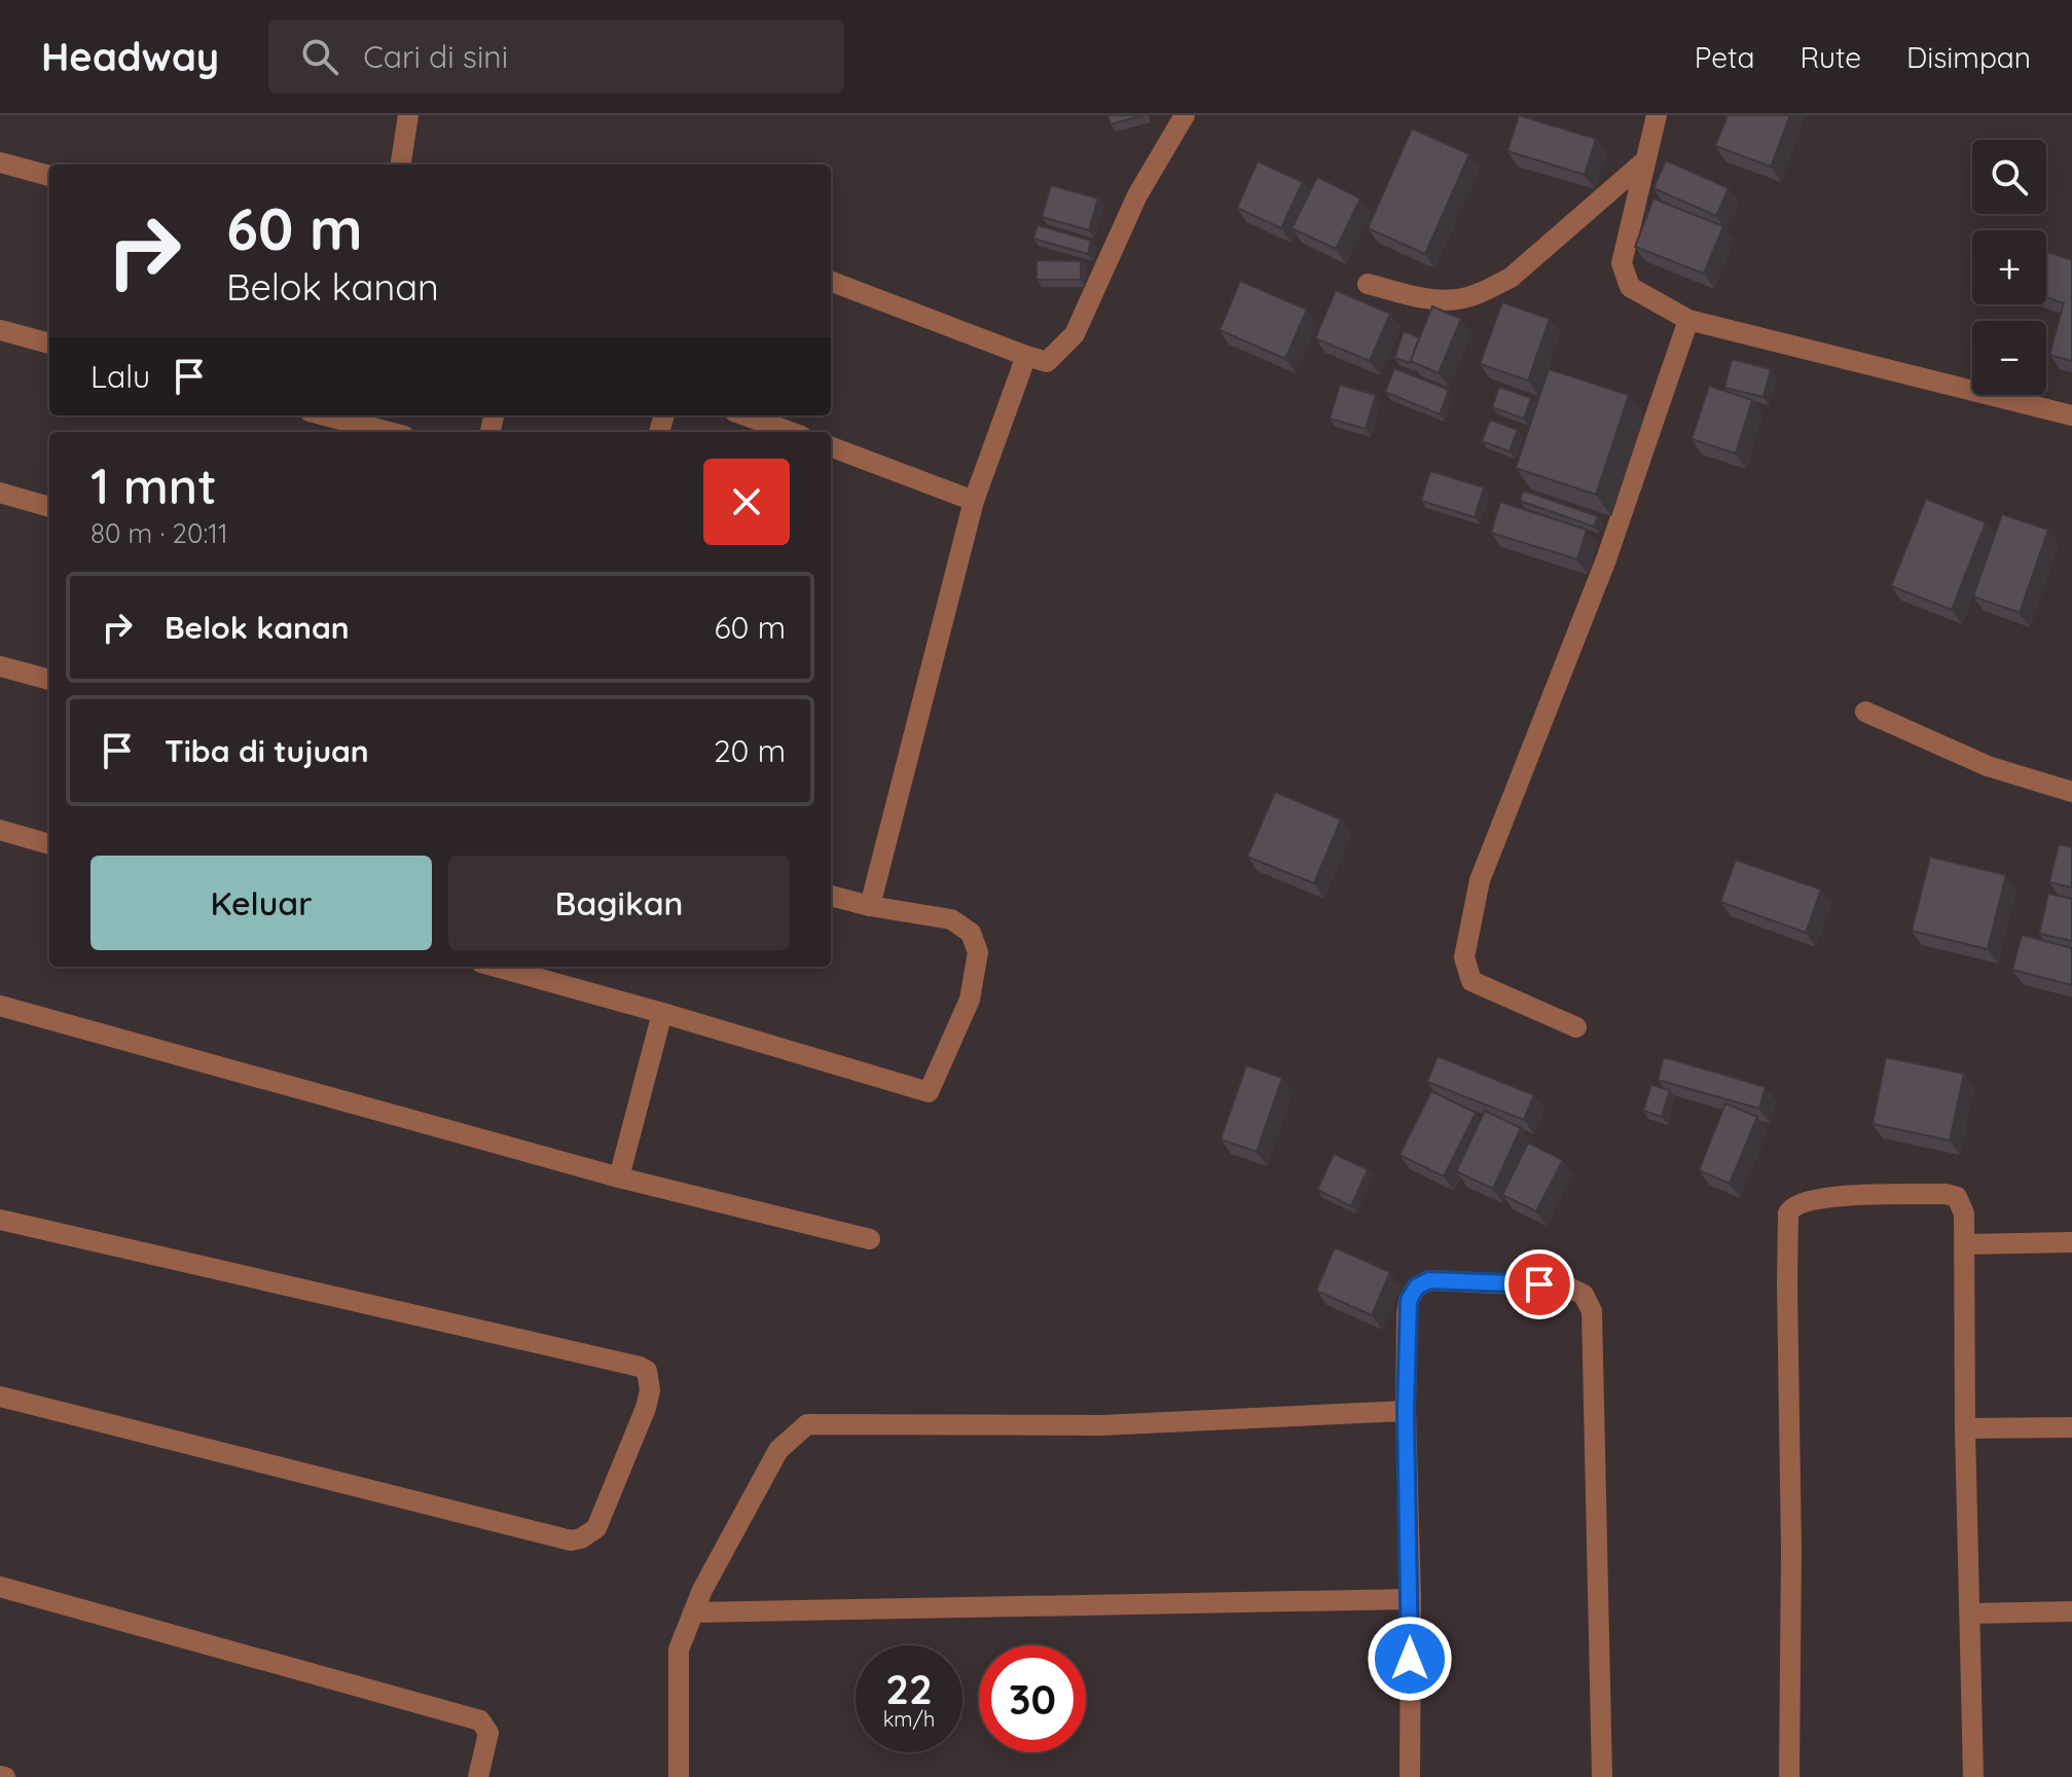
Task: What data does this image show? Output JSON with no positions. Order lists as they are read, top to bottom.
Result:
{
  "page": {
    "header": "Headway",
    "search": "Cari di sini",
    "nav": ["Peta", "Rute", "Disimpan"],
    "map_buttons": ["+", "−"],
    "turn": ["60 m", "Belok kanan"],
    "then": "Lalu",
    "heading": ["1 mnt", "80 m · 20:11"],
    "list": [
      {
        "name": "Belok kanan",
        "value": "60 m"
      },
      {
        "name": "Tiba di tujuan",
        "value": "20 m"
      }
    ],
    "buttons": ["Keluar", "Bagikan"],
    "speed": "22 km/h",
    "limit": "30"
  }
}
